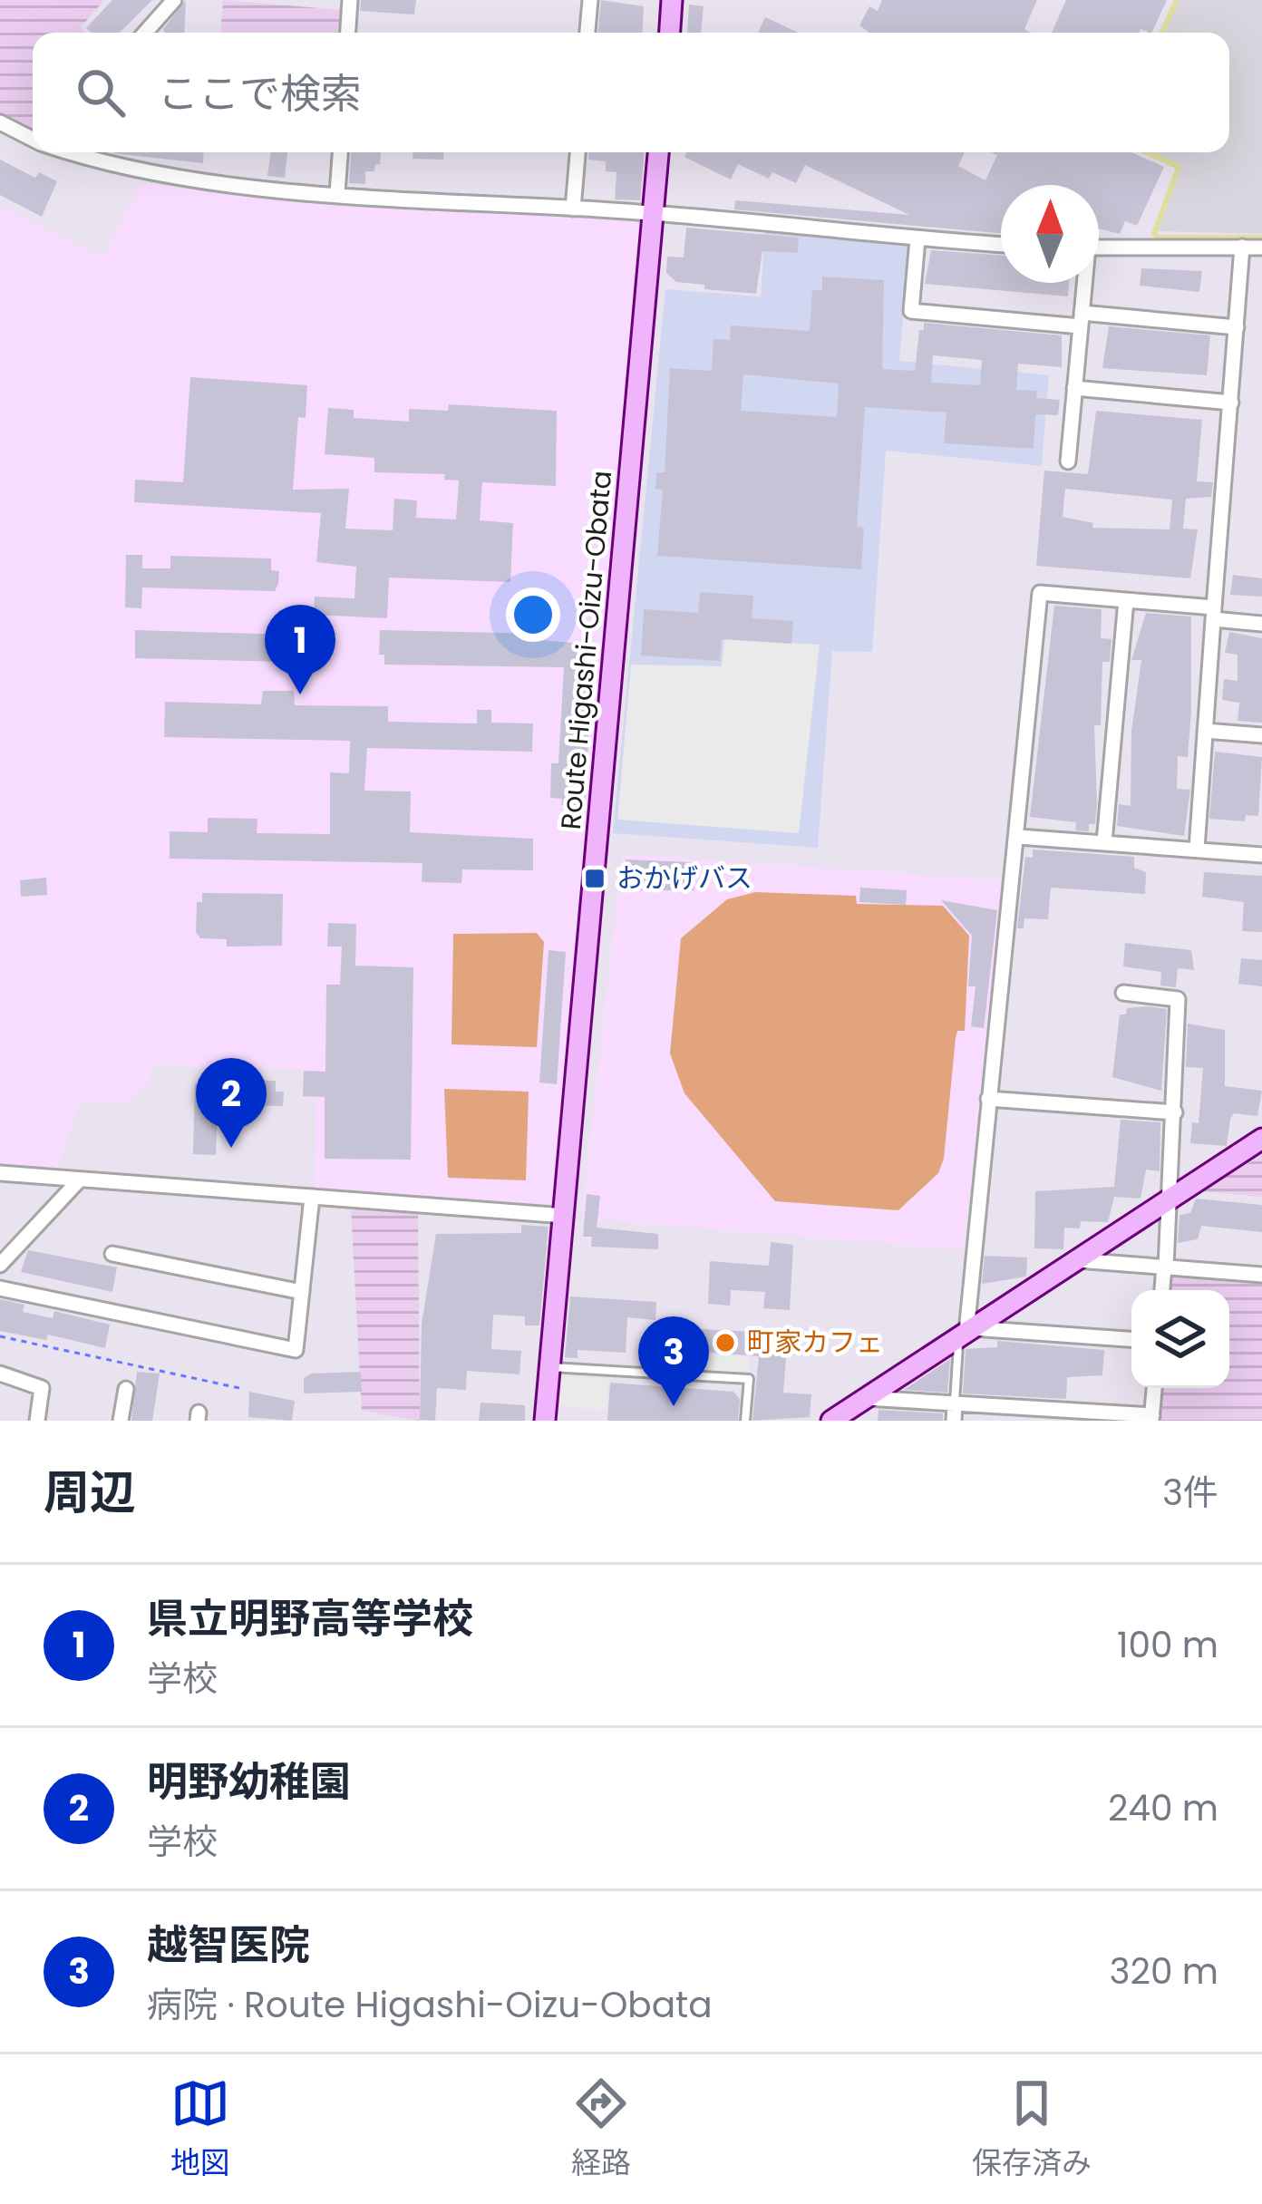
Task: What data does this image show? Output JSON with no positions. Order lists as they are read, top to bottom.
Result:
{
  "streets": {
    "main road": ["Route Higashi-Oizu-Obata"]
  },
  "places": {
    "transit": ["おかげバス"],
    "other": ["町家カフェ"]
  },
  "north": "top",
  "page": {
    "search": "ここで検索",
    "pins": ["1", "2", "3"],
    "heading": ["周辺", "3件"],
    "list": [
      {
        "mark": "1",
        "name": "県立明野高等学校",
        "note": "学校",
        "value": "100 m"
      },
      {
        "mark": "2",
        "name": "明野幼稚園",
        "note": "学校",
        "value": "240 m"
      },
      {
        "mark": "3",
        "name": "越智医院",
        "note": "病院 · Route Higashi-Oizu-Obata",
        "value": "320 m"
      }
    ],
    "nav": ["地図", "経路", "保存済み"]
  }
}
